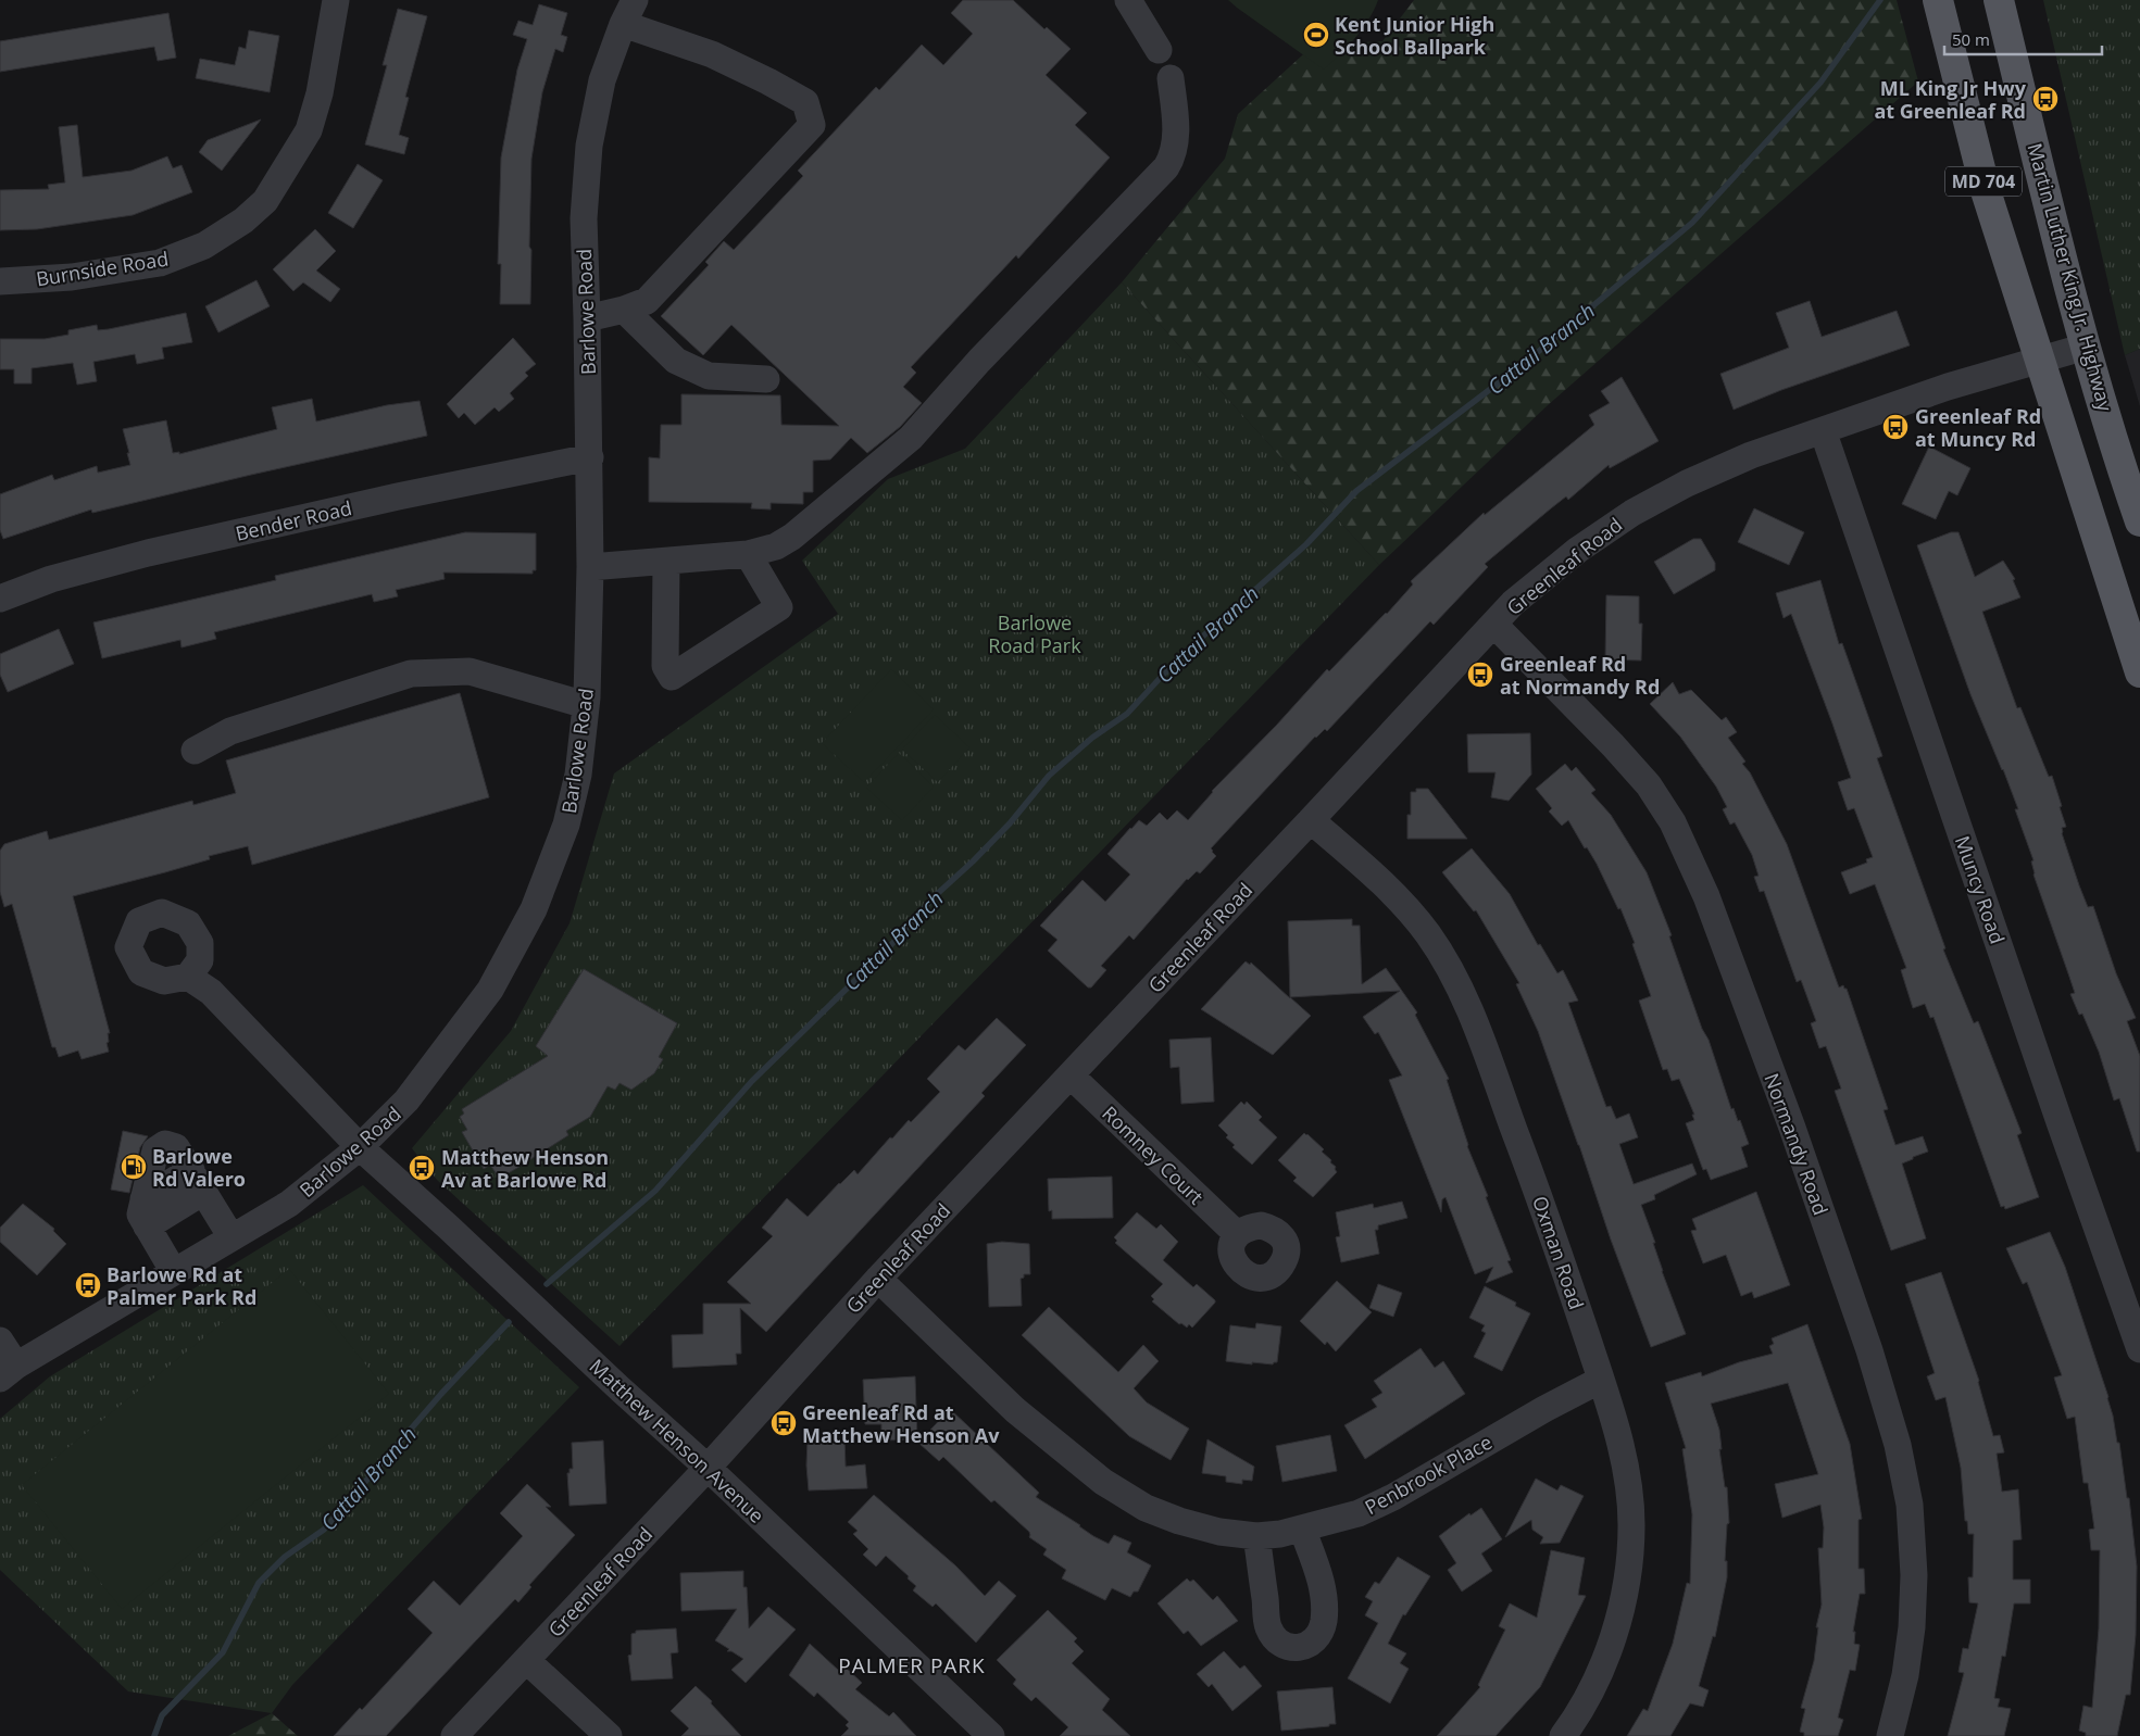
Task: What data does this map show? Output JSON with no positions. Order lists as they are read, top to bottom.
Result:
{
  "streets": {
    "main road": ["MD 704", "Martin Luther King Jr. Highway"],
    "street": [
      "Burnside Road",
      "Barlowe Road",
      "Bender Road",
      "Greenleaf Road",
      "Muncy Road",
      "Normandy Road",
      "Romney Court",
      "Oxman Road",
      "Matthew Henson Avenue",
      "Penbrook Place"
    ]
  },
  "crossings": [
    ["MD 704", "Greenleaf Road"],
    ["Martin Luther King Jr. Highway", "Greenleaf Road"],
    ["Barlowe Road", "Bender Road"],
    ["Barlowe Road", "Matthew Henson Avenue"],
    ["Greenleaf Road", "Muncy Road"],
    ["Greenleaf Road", "Normandy Road"],
    ["Greenleaf Road", "Romney Court"],
    ["Greenleaf Road", "Oxman Road"],
    ["Greenleaf Road", "Matthew Henson Avenue"],
    ["Greenleaf Road", "Penbrook Place"],
    ["Oxman Road", "Penbrook Place"]
  ],
  "districts": ["PALMER PARK"],
  "water": ["Cattail Branch"],
  "parks": ["Barlowe Road Park"],
  "places": {
    "sports": ["Kent Junior High School Ballpark"],
    "bus stop": [
      "ML King Jr Hwy at Greenleaf Rd",
      "Greenleaf Rd at Muncy Rd",
      "Greenleaf Rd at Normandy Rd",
      "Matthew Henson Av at Barlowe Rd",
      "Barlowe Rd at Palmer Park Rd",
      "Greenleaf Rd at Matthew Henson Av"
    ],
    "fuel station": ["Barlowe Rd Valero"]
  },
  "scale_bar": "50 m"
}
